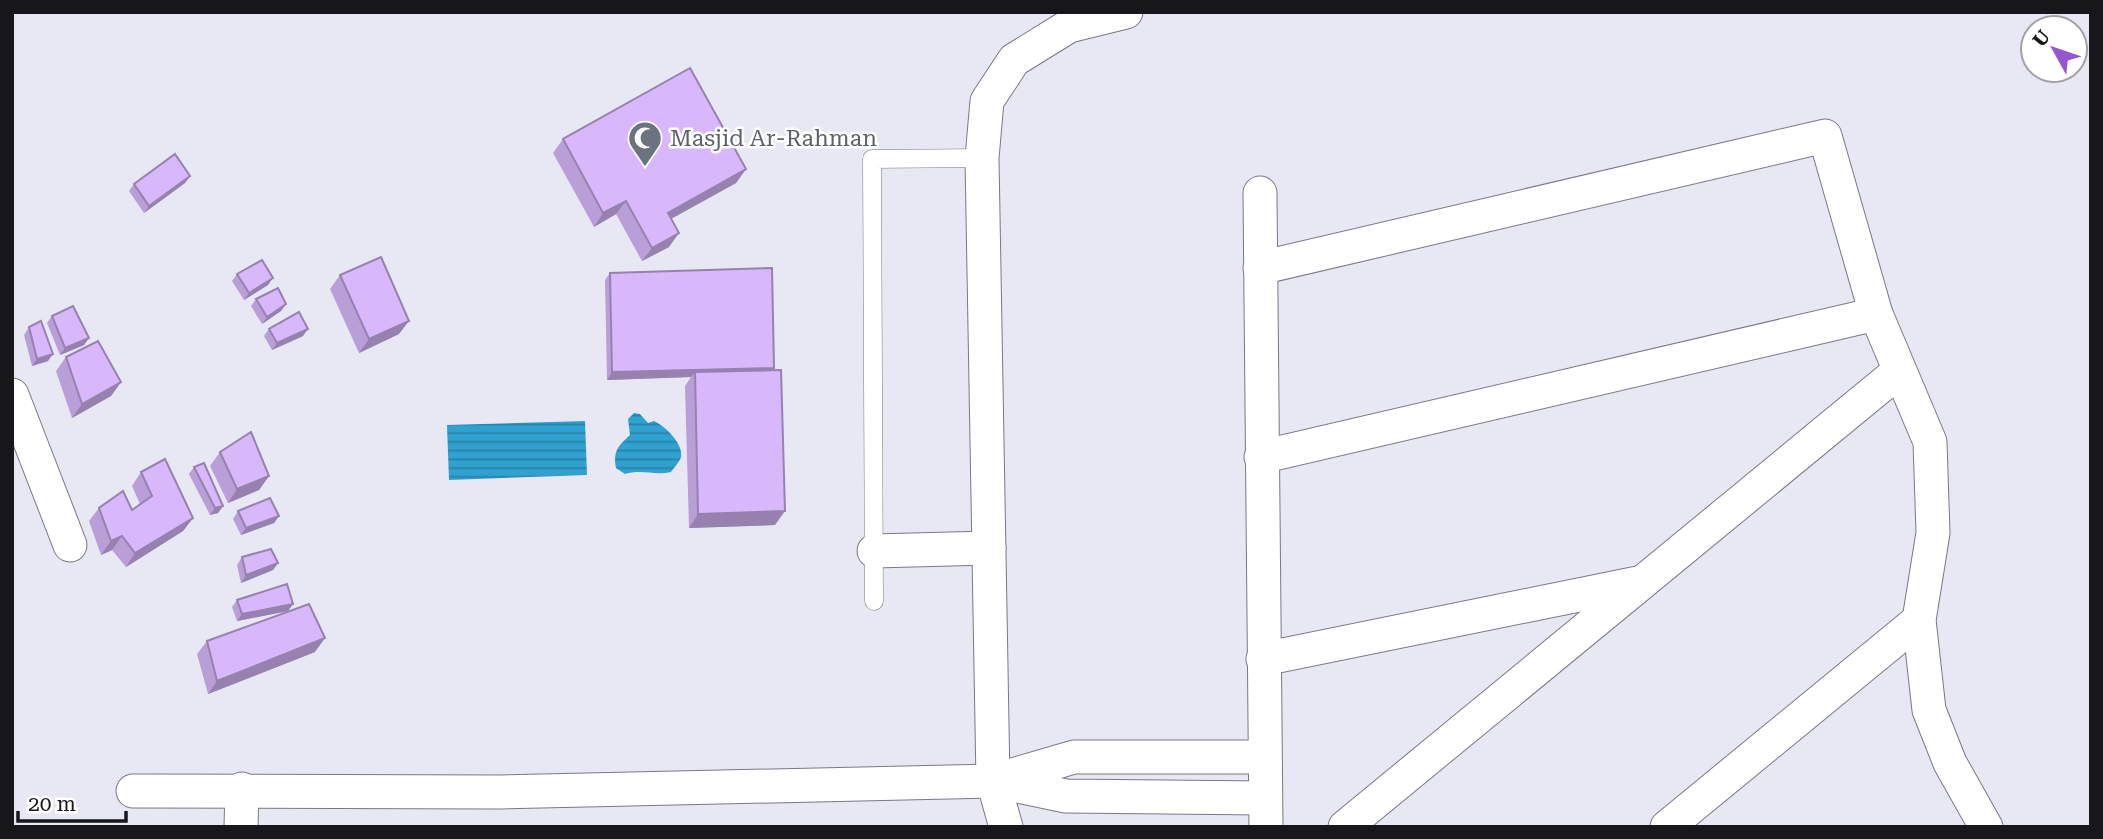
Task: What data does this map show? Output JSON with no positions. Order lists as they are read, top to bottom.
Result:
{
  "places": {
    "mosque": ["Masjid Ar-Rahman"]
  },
  "scale_bar": "20 m",
  "north": "top left"
}
